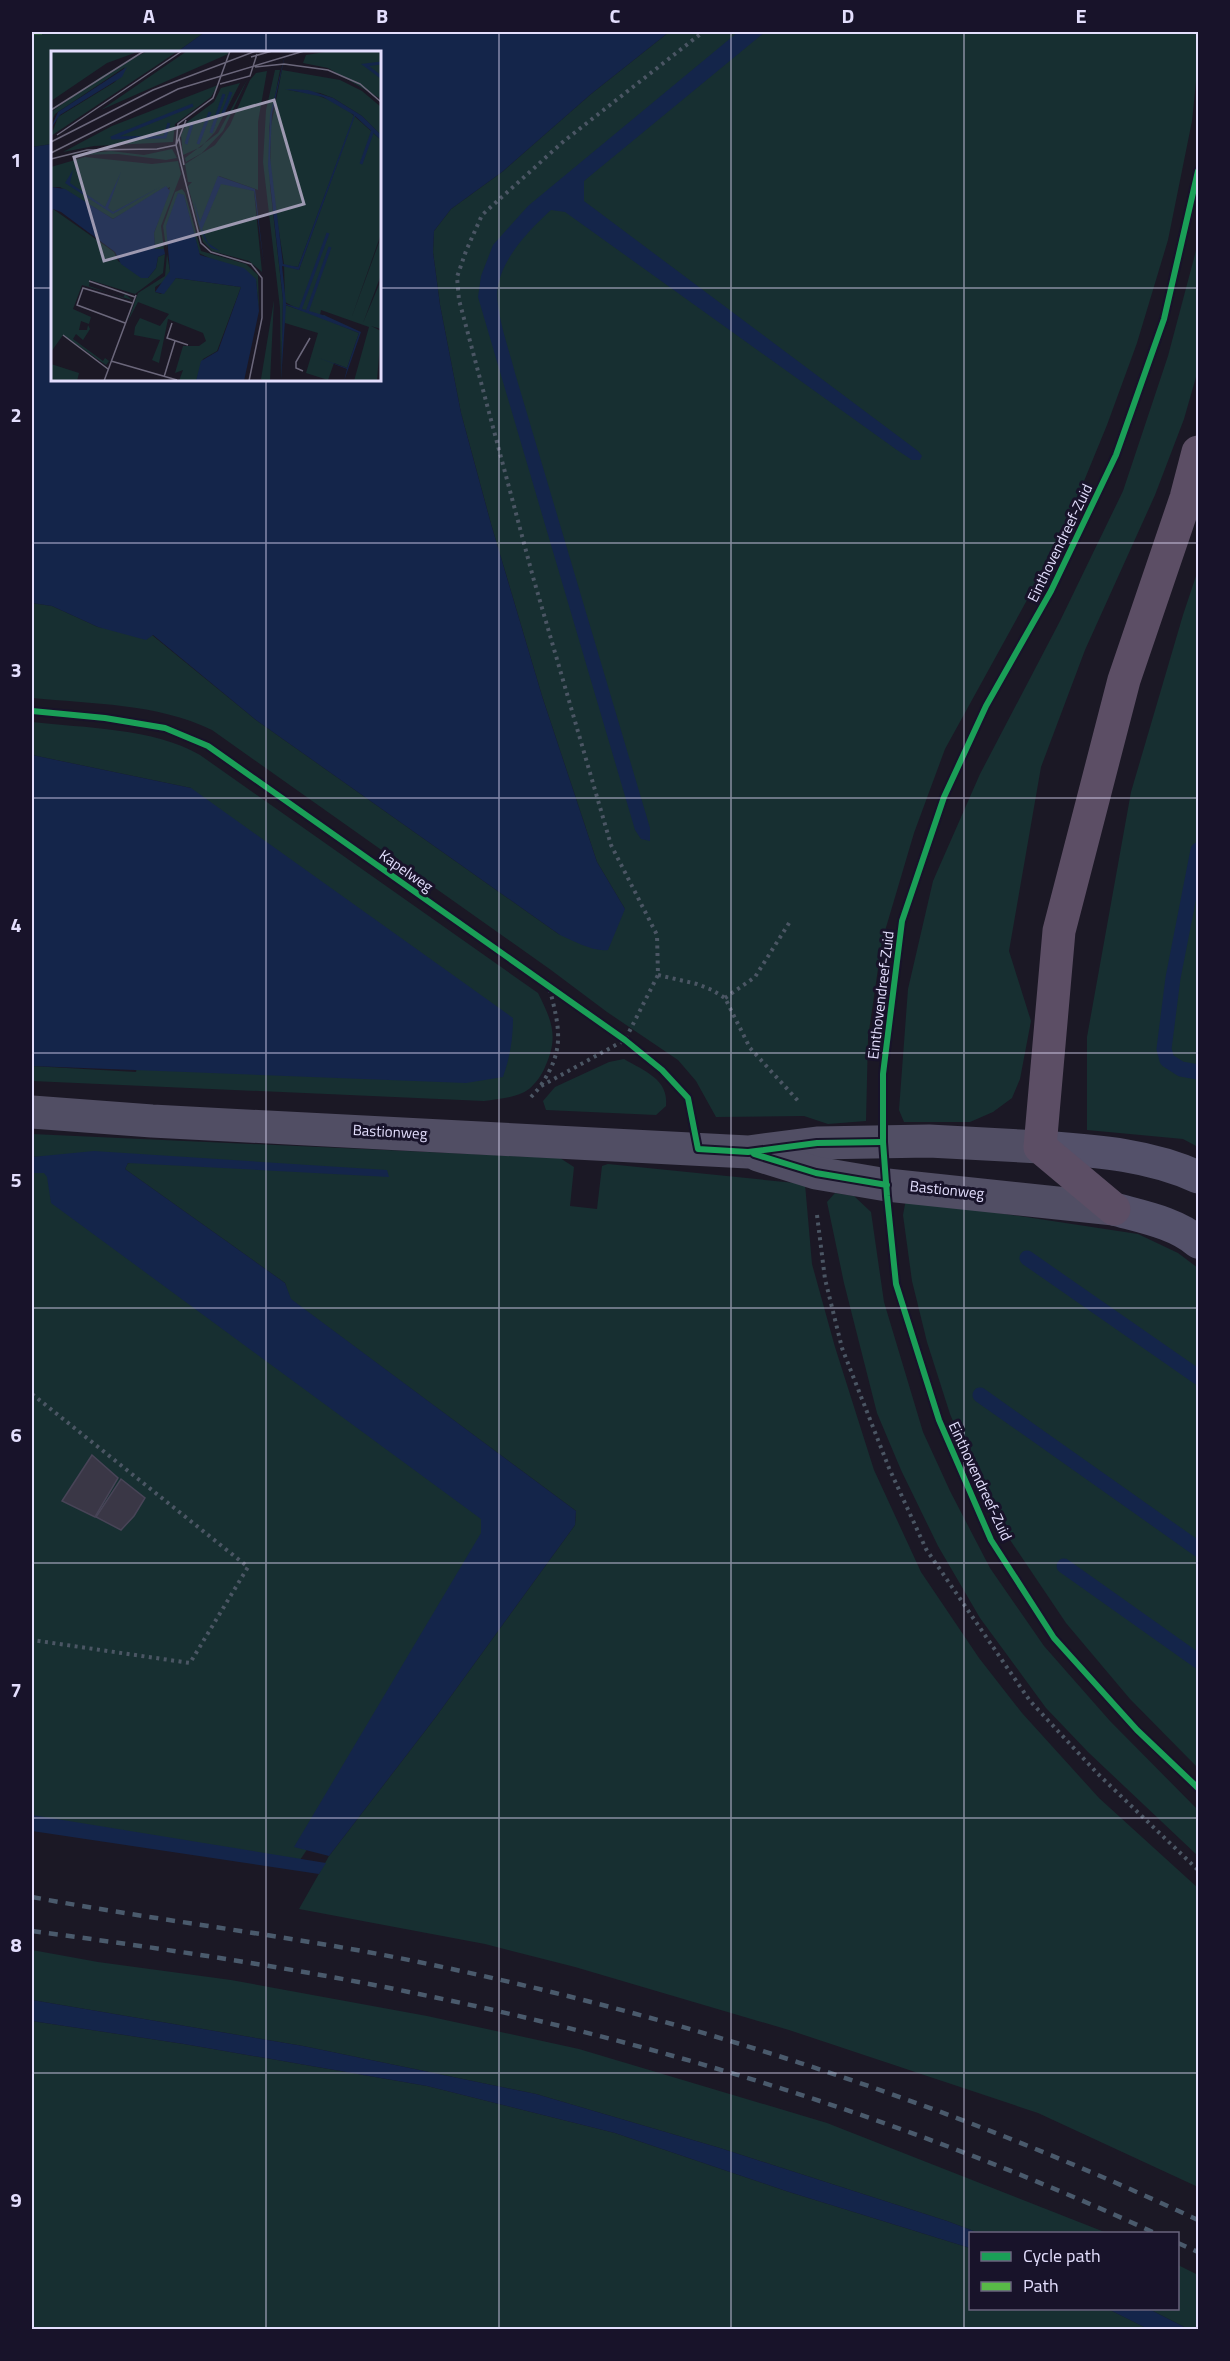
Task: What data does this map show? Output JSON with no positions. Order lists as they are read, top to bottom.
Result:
{
  "streets": {
    "street": ["Bastionweg"],
    "cycle path": ["Einthovendreef-Zuid", "Kapelweg"]
  },
  "legend": ["Cycle path", "Path"],
  "grid": {
    "columns": [
      "A",
      "B",
      "C",
      "D",
      "E"
    ],
    "rows": [
      "1",
      "2",
      "3",
      "4",
      "5",
      "6",
      "7",
      "8",
      "9"
    ]
  }
}
